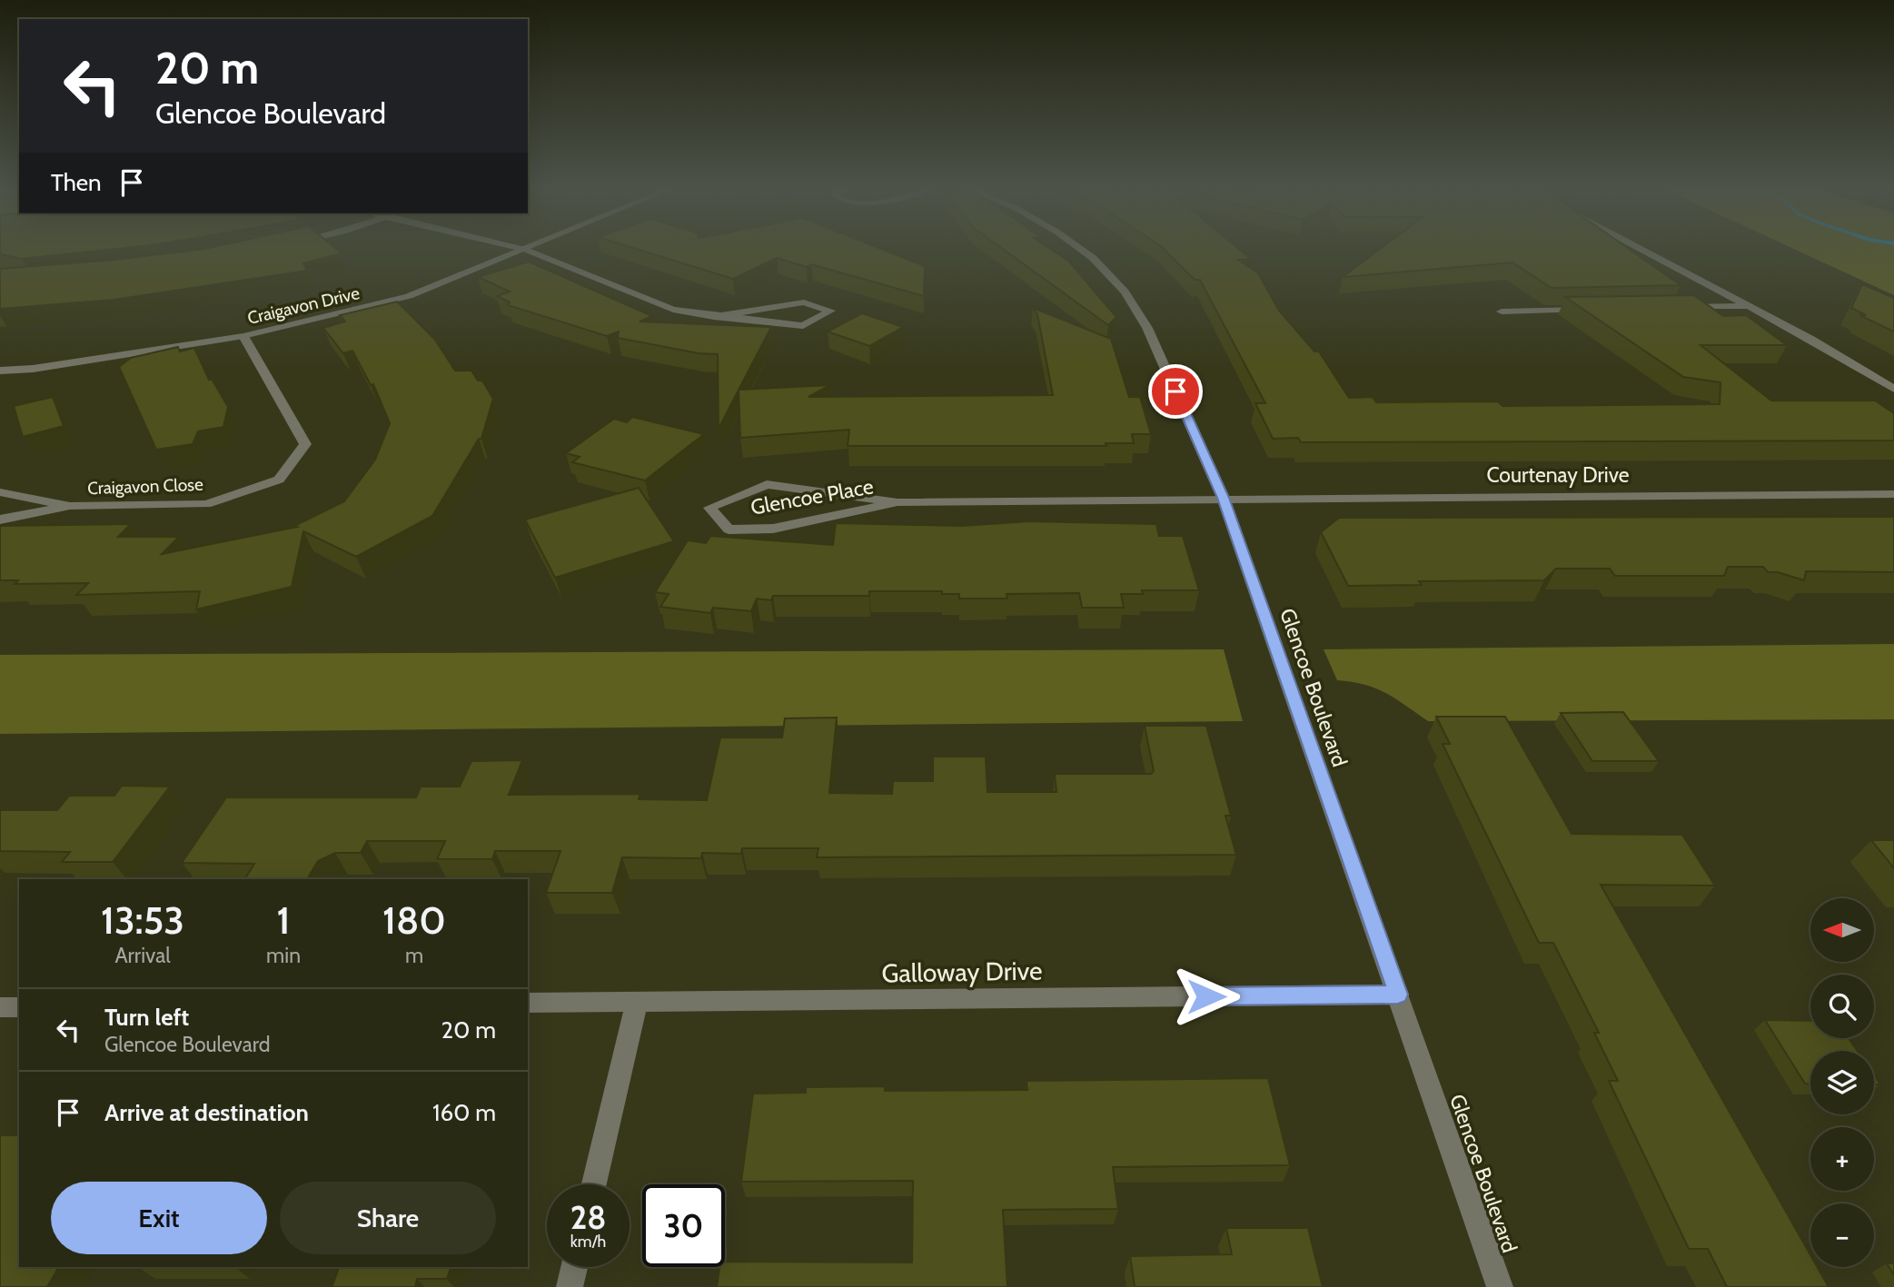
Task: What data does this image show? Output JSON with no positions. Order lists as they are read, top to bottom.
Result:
{
  "streets": {
    "street": [
      "Craigavon Drive",
      "Courtenay Drive",
      "Craigavon Close",
      "Glencoe Place",
      "Glencoe Boulevard",
      "Galloway Drive"
    ]
  },
  "crossings": [
    ["Craigavon Drive", "Craigavon Close"],
    ["Courtenay Drive", "Glencoe Place"],
    ["Courtenay Drive", "Glencoe Boulevard"],
    ["Glencoe Place", "Glencoe Boulevard"],
    ["Glencoe Boulevard", "Galloway Drive"]
  ],
  "north": "left",
  "page": {
    "turn": ["20 m", "Glencoe Boulevard"],
    "then": "Then",
    "eta": [
      "13:53",
      "Arrival",
      "1",
      "min",
      "180",
      "m"
    ],
    "map_buttons": ["+", "−"],
    "list": [
      {
        "name": "Turn left",
        "note": "Glencoe Boulevard",
        "value": "20 m"
      },
      {
        "name": "Arrive at destination",
        "value": "160 m"
      }
    ],
    "buttons": ["Exit", "Share"],
    "speed": "28 km/h",
    "limit": "30"
  }
}
